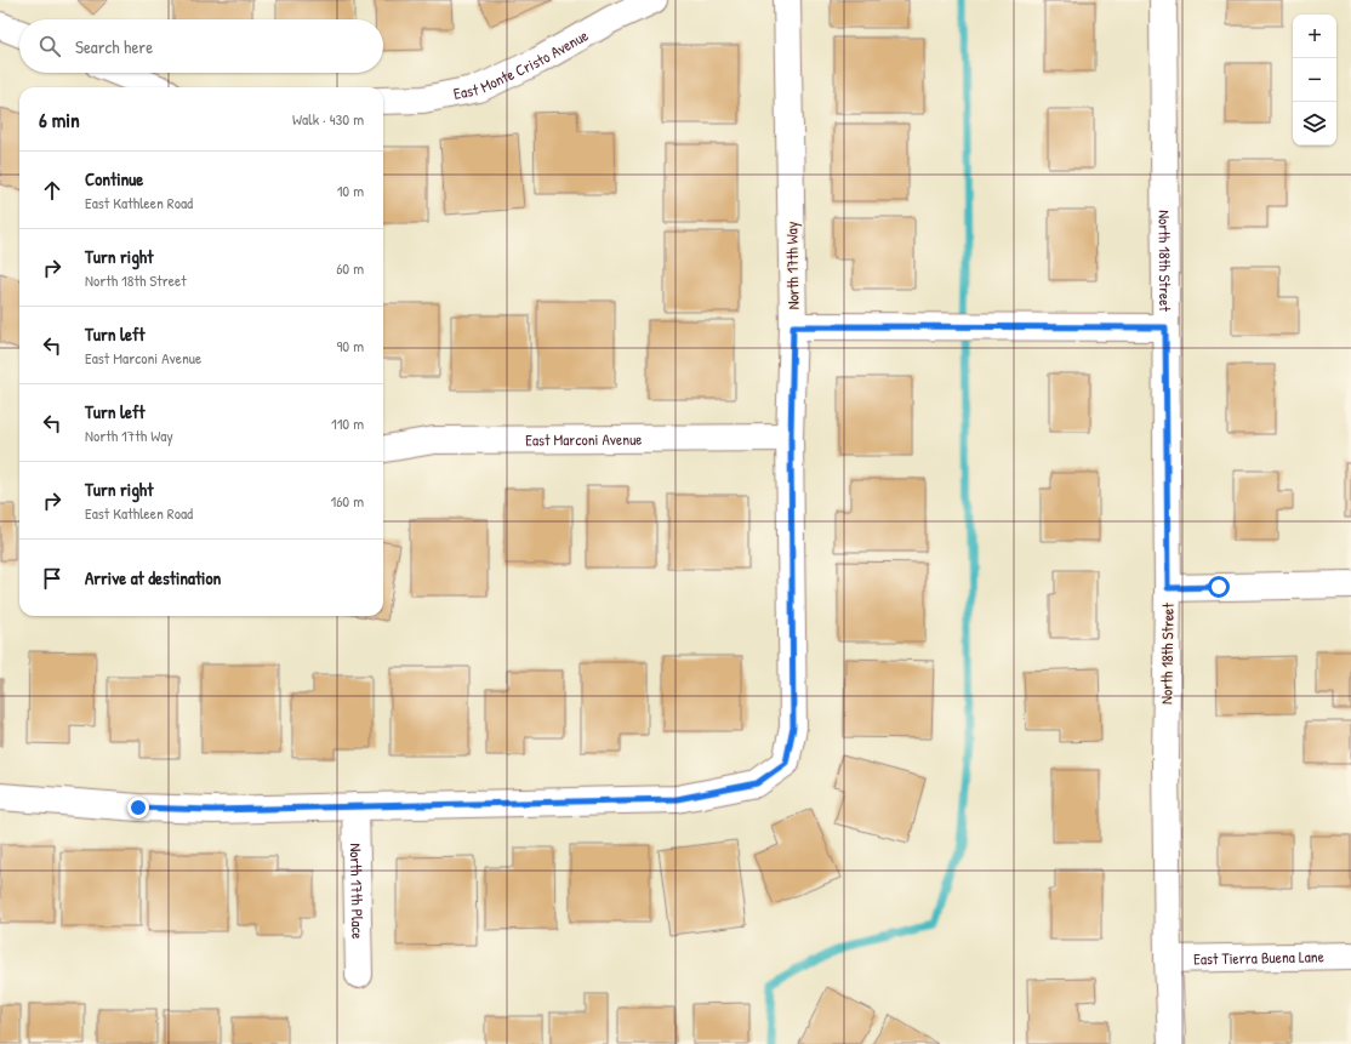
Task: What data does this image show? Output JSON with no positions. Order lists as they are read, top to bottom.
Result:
{
  "streets": {
    "street": [
      "East Monte Cristo Avenue",
      "North 18th Street",
      "North 17th Way",
      "East Marconi Avenue",
      "North 17th Place",
      "East Tierra Buena Lane"
    ]
  },
  "crossings": [
    ["North 18th Street", "East Tierra Buena Lane"],
    ["North 17th Way", "East Marconi Avenue"],
    ["North 17th Way", "North 17th Place"]
  ],
  "page": {
    "map_buttons": ["+", "−"],
    "search": "Search here",
    "heading": ["6 min", "Walk · 430 m"],
    "list": [
      ["Continue", "East Kathleen Road", "10 m"],
      ["Turn right", "North 18th Street", "60 m"],
      ["Turn left", "East Marconi Avenue", "90 m"],
      ["Turn left", "North 17th Way", "110 m"],
      ["Turn right", "East Kathleen Road", "160 m"],
      "Arrive at destination"
    ]
  }
}
